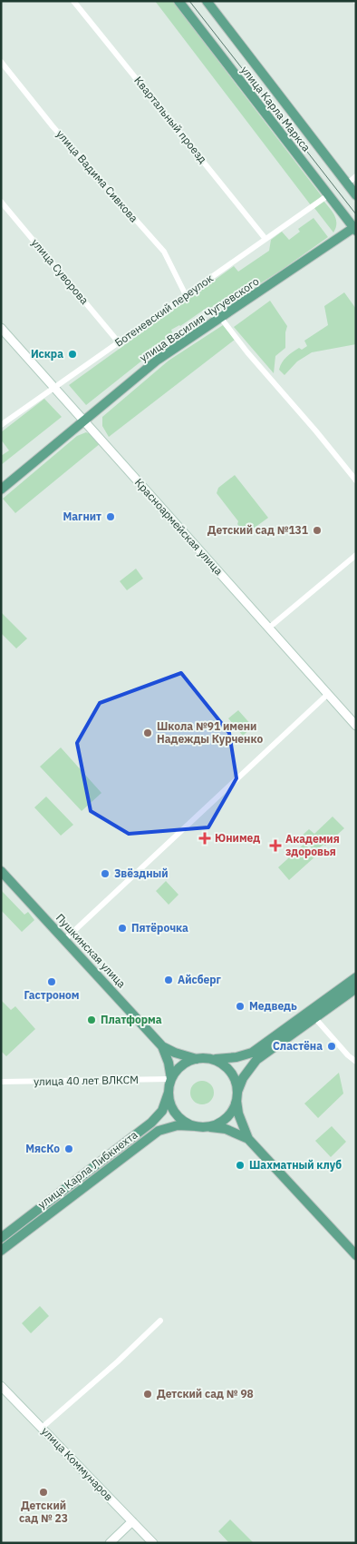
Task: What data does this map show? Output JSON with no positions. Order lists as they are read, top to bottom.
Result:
{
  "streets": {
    "main road": [
      "улица Карла Маркса",
      "улица Василия Чугуевского",
      "Пушкинская улица",
      "улица Карла Либкнехта"
    ],
    "street": [
      "Квартальный проезд",
      "улица Вадима Сивкова",
      "улица Суворова",
      "Ботеневский переулок",
      "Красноармейская улица",
      "улица 40 лет ВЛКСМ",
      "улица Коммунаров"
    ]
  },
  "crossings": [
    ["улица Карла Маркса", "Ботеневский переулок"],
    ["улица Карла Маркса", "улица Василия Чугуевского"],
    ["Квартальный проезд", "Ботеневский переулок"],
    ["улица Вадима Сивкова", "Ботеневский переулок"],
    ["улица Суворова", "Ботеневский переулок"],
    ["Ботеневский переулок", "Красноармейская улица"],
    ["улица Василия Чугуевского", "Красноармейская улица"],
    ["Пушкинская улица", "улица 40 лет ВЛКСМ"],
    ["Пушкинская улица", "улица Карла Либкнехта"],
    ["улица 40 лет ВЛКСМ", "улица Карла Либкнехта"]
  ],
  "places": {
    "other": [
      "Искра",
      "Магнит",
      "Детский сад №131",
      "Школа №91 имени Надежды Курченко",
      "Звёздный",
      "Пятёрочка",
      "Айсберг",
      "Гастроном",
      "Медведь",
      "Платформа",
      "Сластёна",
      "МясКо",
      "Шахматный клуб",
      "Детский сад № 98",
      "Детский сад № 23"
    ],
    "health": ["Юнимед", "Академия здоровья"]
  }
}
